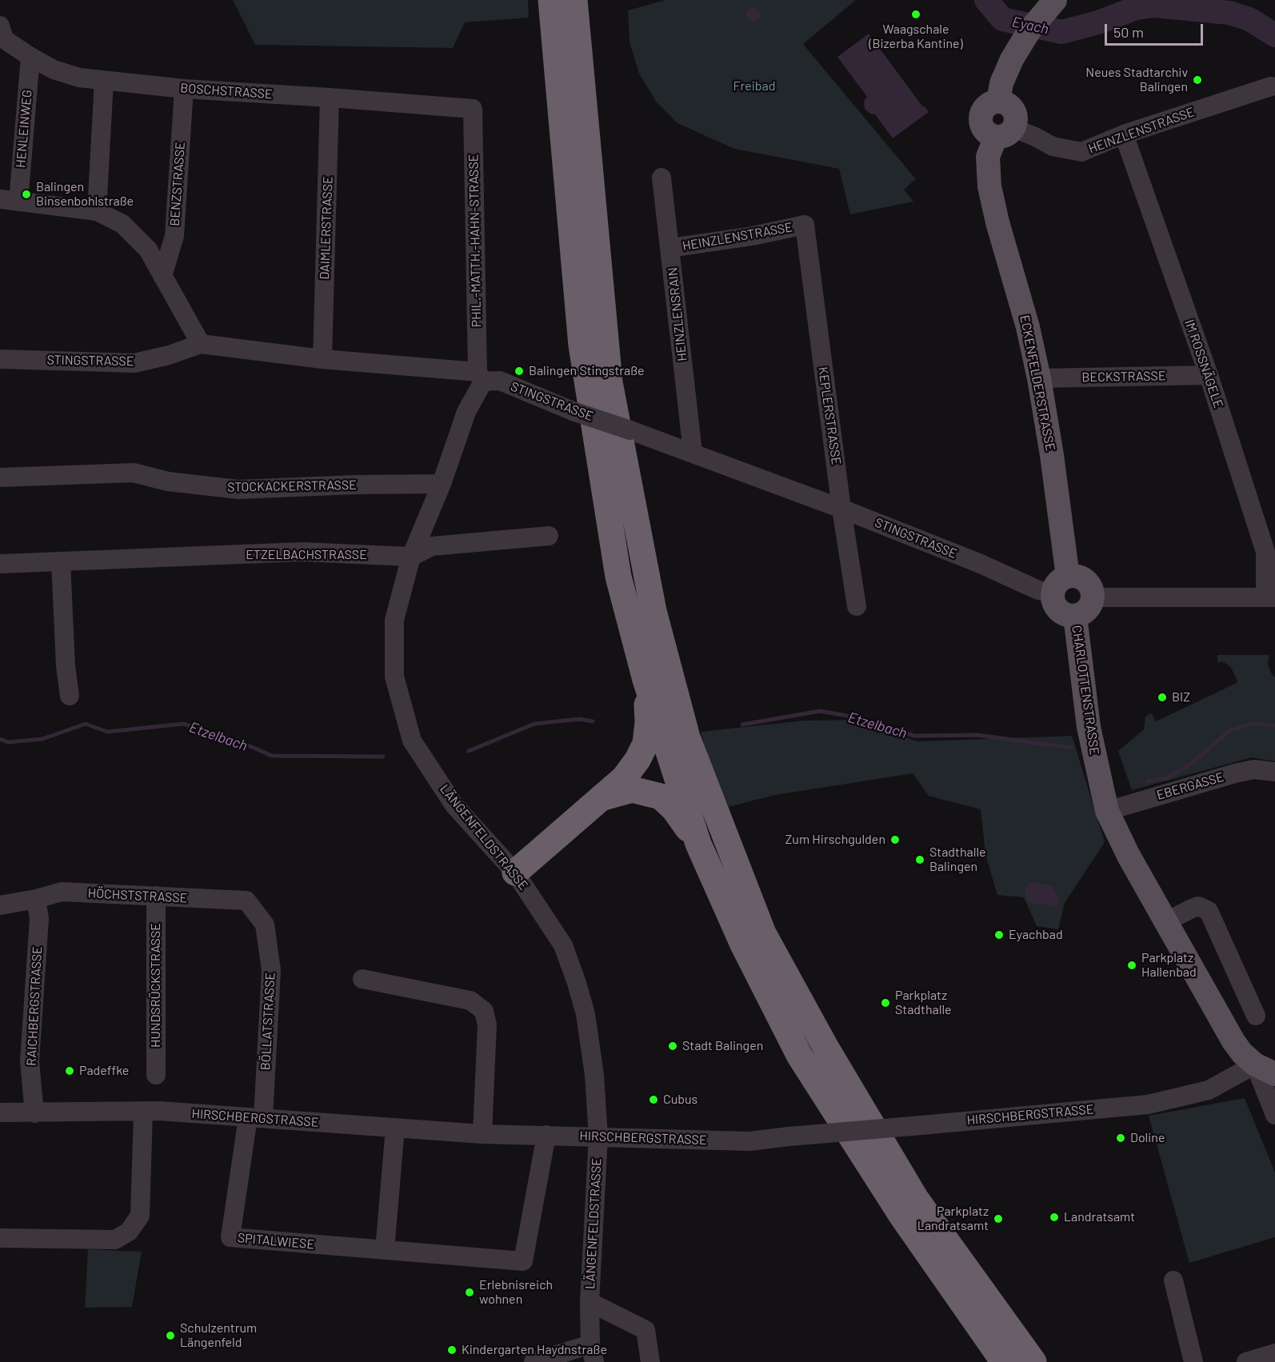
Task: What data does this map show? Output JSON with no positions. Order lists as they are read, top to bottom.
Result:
{
  "streets": {
    "main road": ["ECKENFELDERSTRASSE", "CHARLOTTENSTRASSE"],
    "street": [
      "BOSCHSTRASSE",
      "HENLEINWEG",
      "HEINZLENSTRASSE",
      "BENZSTRASSE",
      "DAIMLERSTRASSE",
      "PHIL.-MATTH.-HAHN-STRASSE",
      "HEINZLENSRAIN",
      "STINGSTRASSE",
      "IM ROSSNÄGELE",
      "BECKSTRASSE",
      "KEPLERSTRASSE",
      "STOCKACKERSTRASSE",
      "ETZELBACHSTRASSE",
      "EBERGASSE",
      "LÄNGENFELDSTRASSE",
      "HÖCHSTSTRASSE",
      "HUNDSRÜCKSTRASSE",
      "RAICHBERGSTRASSE",
      "BÖLLATSTRASSE",
      "HIRSCHBERGSTRASSE",
      "SPITALWIESE"
    ]
  },
  "crossings": [
    ["BOSCHSTRASSE", "HENLEINWEG"],
    ["BOSCHSTRASSE", "BENZSTRASSE"],
    ["BOSCHSTRASSE", "DAIMLERSTRASSE"],
    ["BOSCHSTRASSE", "PHIL.-MATTH.-HAHN-STRASSE"],
    ["HEINZLENSTRASSE", "HEINZLENSRAIN"],
    ["HEINZLENSTRASSE", "IM ROSSNÄGELE"],
    ["HEINZLENSTRASSE", "ECKENFELDERSTRASSE"],
    ["HEINZLENSTRASSE", "KEPLERSTRASSE"],
    ["DAIMLERSTRASSE", "STINGSTRASSE"],
    ["PHIL.-MATTH.-HAHN-STRASSE", "STINGSTRASSE"],
    ["PHIL.-MATTH.-HAHN-STRASSE", "LÄNGENFELDSTRASSE"],
    ["HEINZLENSRAIN", "STINGSTRASSE"],
    ["STINGSTRASSE", "ECKENFELDERSTRASSE"],
    ["STINGSTRASSE", "KEPLERSTRASSE"],
    ["STINGSTRASSE", "CHARLOTTENSTRASSE"],
    ["STINGSTRASSE", "LÄNGENFELDSTRASSE"],
    ["IM ROSSNÄGELE", "BECKSTRASSE"],
    ["BECKSTRASSE", "ECKENFELDERSTRASSE"],
    ["ECKENFELDERSTRASSE", "CHARLOTTENSTRASSE"],
    ["STOCKACKERSTRASSE", "LÄNGENFELDSTRASSE"],
    ["ETZELBACHSTRASSE", "LÄNGENFELDSTRASSE"],
    ["CHARLOTTENSTRASSE", "EBERGASSE"],
    ["CHARLOTTENSTRASSE", "HIRSCHBERGSTRASSE"],
    ["LÄNGENFELDSTRASSE", "HIRSCHBERGSTRASSE"],
    ["HÖCHSTSTRASSE", "HUNDSRÜCKSTRASSE"],
    ["HÖCHSTSTRASSE", "RAICHBERGSTRASSE"],
    ["HÖCHSTSTRASSE", "BÖLLATSTRASSE"],
    ["RAICHBERGSTRASSE", "HIRSCHBERGSTRASSE"],
    ["BÖLLATSTRASSE", "HIRSCHBERGSTRASSE"],
    ["BÖLLATSTRASSE", "SPITALWIESE"],
    ["HIRSCHBERGSTRASSE", "SPITALWIESE"]
  ],
  "water": ["Eyach", "Etzelbach"],
  "parks": ["Freibad"],
  "places": [
    "Waagschale (Bizerba Kantine)",
    "Neues Stadtarchiv Balingen",
    "Balingen Binsenbohlstraße",
    "Balingen Stingstraße",
    "BIZ",
    "Zum Hirschgulden",
    "Stadthalle Balingen",
    "Eyachbad",
    "Parkplatz Hallenbad",
    "Parkplatz Stadthalle",
    "Stadt Balingen",
    "Padeffke",
    "Cubus",
    "Doline",
    "Landratsamt",
    "Parkplatz Landratsamt",
    "Erlebnisreich wohnen",
    "Schulzentrum Längenfeld",
    "Kindergarten Haydnstraße"
  ],
  "scale_bar": "50 m"
}
